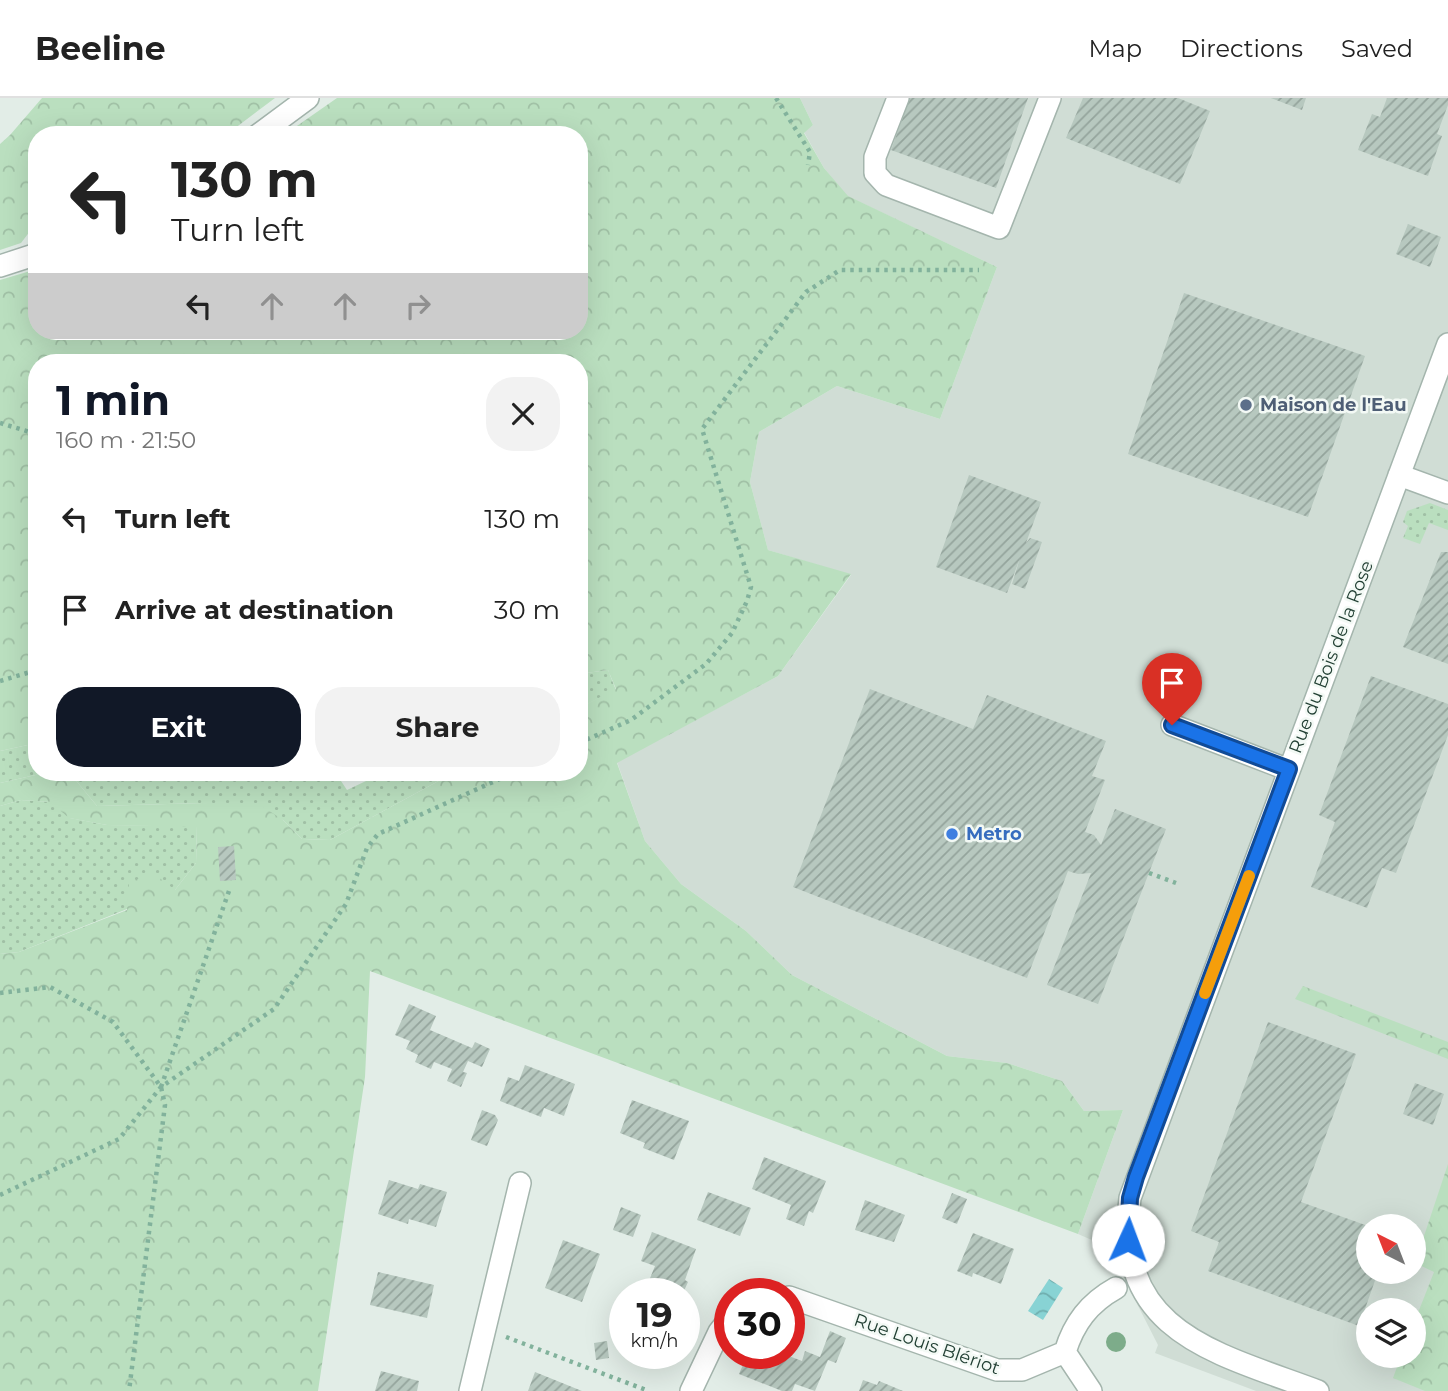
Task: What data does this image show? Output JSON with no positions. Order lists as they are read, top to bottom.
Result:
{
  "streets": {
    "street": ["Rue du Bois de la Rose", "Rue Louis Blériot"]
  },
  "places": ["Maison de l'Eau", "Metro"],
  "north": "top left",
  "page": {
    "header": "Beeline",
    "nav": ["Map", "Directions", "Saved"],
    "turn": ["130 m", "Turn left"],
    "heading": ["1 min", "160 m · 21:50"],
    "list": [
      {
        "name": "Turn left",
        "value": "130 m"
      },
      {
        "name": "Arrive at destination",
        "value": "30 m"
      }
    ],
    "buttons": ["Exit", "Share"],
    "speed": "19 km/h",
    "limit": "30"
  }
}
